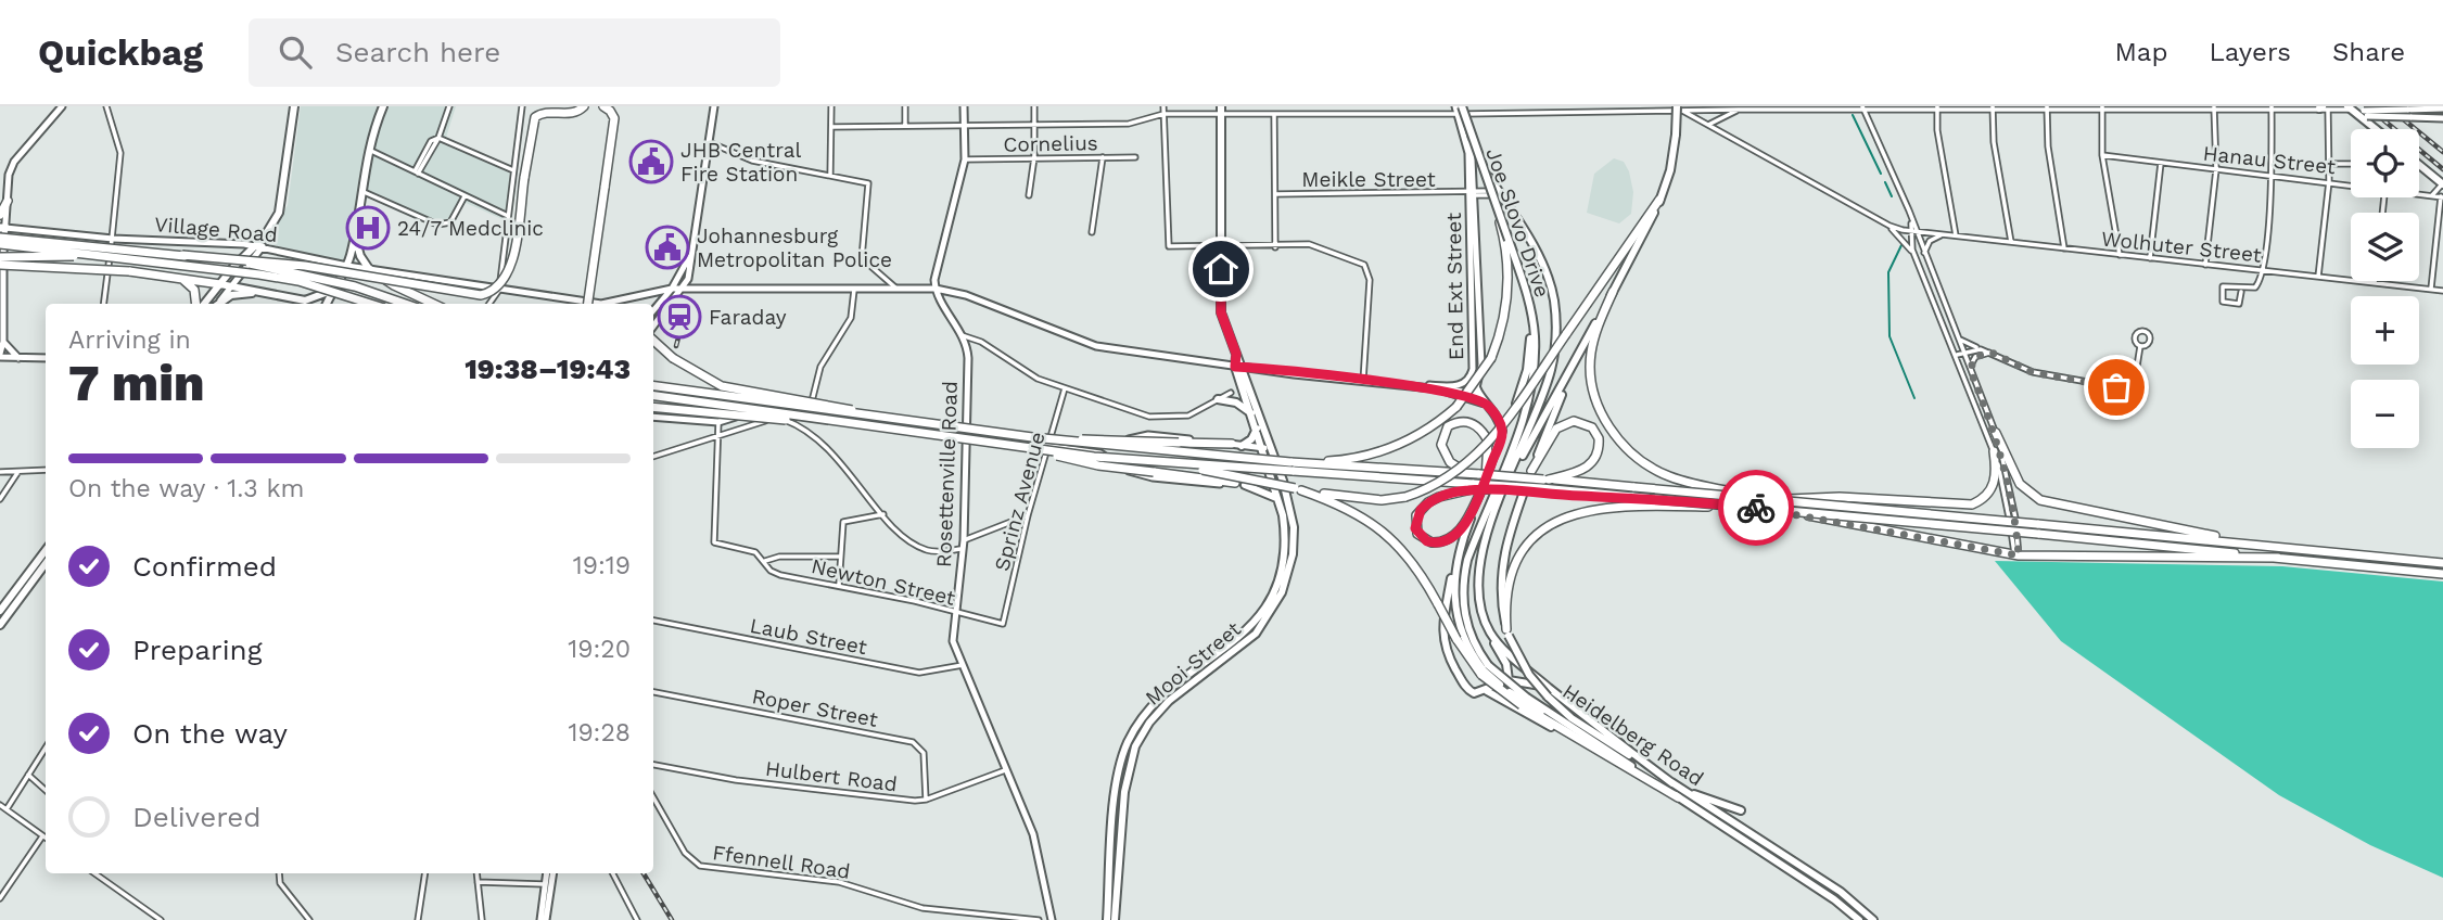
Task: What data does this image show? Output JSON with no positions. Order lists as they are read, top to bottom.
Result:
{
  "streets": {
    "main road": ["Joe Slovo Drive", "Mooi Street", "Heidelberg Road"],
    "street": [
      "Cornelius",
      "Hanau Street",
      "Meikle Street",
      "Village Road",
      "Wolhuter Street",
      "End Ext Street",
      "Rosettenville Road",
      "Sprinz Avenue",
      "Newton Street",
      "Laub Street",
      "Roper Street",
      "Hulbert Road",
      "Ffennell Road"
    ]
  },
  "crossings": [
    ["Meikle Street", "End Ext Street"],
    ["Joe Slovo Drive", "End Ext Street"],
    ["Rosettenville Road", "Newton Street"],
    ["Rosettenville Road", "Laub Street"],
    ["Rosettenville Road", "Hulbert Road"],
    ["Sprinz Avenue", "Newton Street"],
    ["Roper Street", "Hulbert Road"]
  ],
  "places": {
    "public building": ["JHB Central Fire Station", "Johannesburg Metropolitan Police"],
    "hospital": ["24/7 Medclinic"],
    "station": ["Faraday"]
  },
  "page": {
    "header": "Quickbag",
    "search": "Search here",
    "nav": ["Map", "Layers", "Share"],
    "map_buttons": ["+", "−"],
    "heading": ["7 min", "Arriving in", "19:38–19:43"],
    "bar": "On the way · 1.3 km",
    "list": [
      ["Confirmed", "19:19"],
      ["Preparing", "19:20"],
      ["On the way", "19:28"],
      "Delivered"
    ]
  }
}
